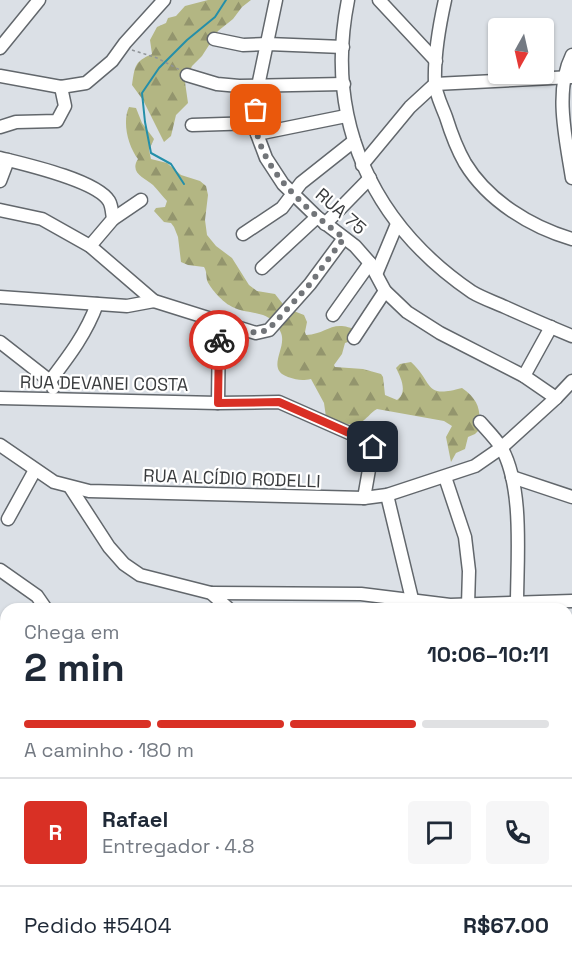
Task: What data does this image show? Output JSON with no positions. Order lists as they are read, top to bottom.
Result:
{
  "streets": {
    "street": ["RUA 75", "RUA DEVANEI COSTA", "RUA ALCÍDIO RODELLI"]
  },
  "crossings": [
    ["RUA 75", "RUA ALCÍDIO RODELLI"],
    ["RUA DEVANEI COSTA", "RUA ALCÍDIO RODELLI"]
  ],
  "north": "bottom",
  "page": {
    "heading": ["2 min", "Chega em", "10:06–10:11"],
    "panel": [
      "Rafael",
      "Entregador · 4.8",
      "Pedido #5404",
      "R$67.00"
    ],
    "bar": "A caminho · 180 m",
    "round": "R"
  }
}
